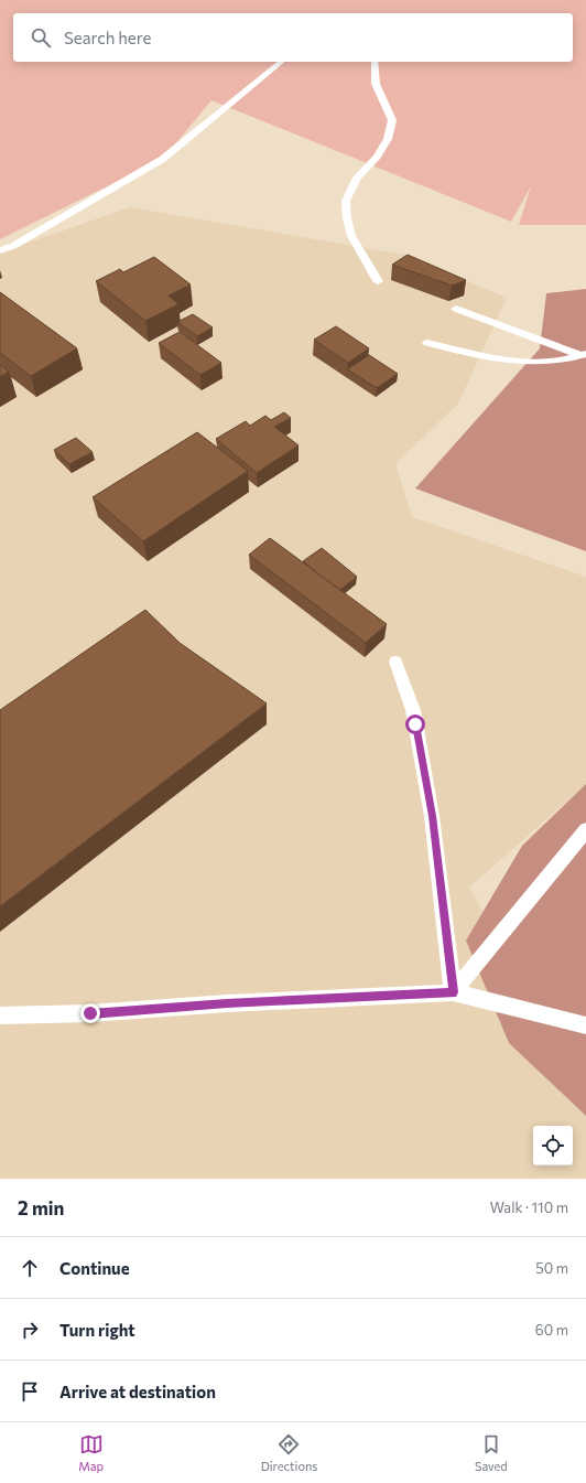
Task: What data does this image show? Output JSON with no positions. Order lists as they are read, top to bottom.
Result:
{
  "page": {
    "search": "Search here",
    "heading": ["2 min", "Walk · 110 m"],
    "list": [
      ["Continue", "50 m"],
      ["Turn right", "60 m"],
      "Arrive at destination"
    ],
    "nav": ["Map", "Directions", "Saved"]
  }
}
